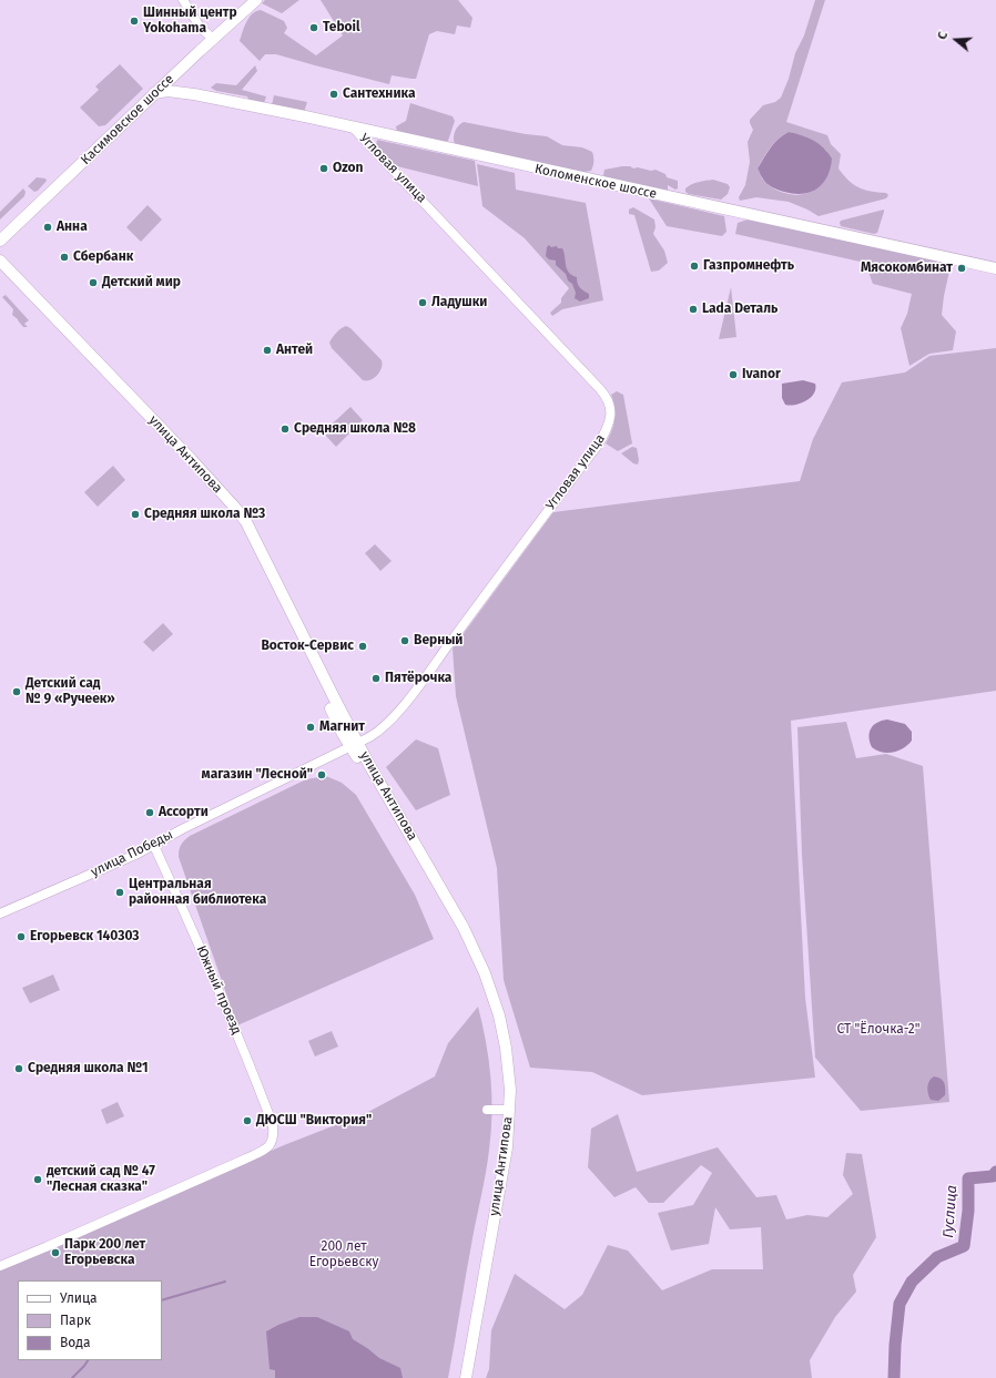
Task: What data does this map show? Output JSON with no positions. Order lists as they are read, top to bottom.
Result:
{
  "streets": {
    "main road": ["Касимовское шоссе", "Коломенское шоссе", "улица Антипова"],
    "street": ["Угловая улица", "улица Победы", "Южный проезд"]
  },
  "crossings": [
    ["Касимовское шоссе", "Коломенское шоссе"],
    ["Угловая улица", "Коломенское шоссе"],
    ["Угловая улица", "улица Антипова"],
    ["Угловая улица", "улица Победы"],
    ["улица Антипова", "улица Победы"],
    ["улица Победы", "Южный проезд"]
  ],
  "water": ["Гуслица"],
  "parks": ["СТ \"Ёлочка-2\"", "200 лет Егорьевску"],
  "places": [
    "Шинный центр Yokohama",
    "Teboil",
    "Сантехника",
    "Ozon",
    "Анна",
    "Сбербанк",
    "Газпромнефть",
    "Мясокомбинат",
    "Детский мир",
    "Ладушки",
    "Lada Dеталь",
    "Антей",
    "Ivanor",
    "Средняя школа №8",
    "Средняя школа №3",
    "Верный",
    "Восток-Сервис",
    "Пятёрочка",
    "Детский сад № 9 «Ручеек»",
    "Магнит",
    "магазин \"Лесной\"",
    "Ассорти",
    "Центральная районная библиотека",
    "Егорьевск 140303",
    "Средняя школа №1",
    "ДЮСШ \"Виктория\"",
    "детский сад № 47 \"Лесная сказка\"",
    "Парк 200 лет Егорьевска"
  ],
  "legend": ["Улица", "Парк", "Вода"],
  "north": "left"
}
